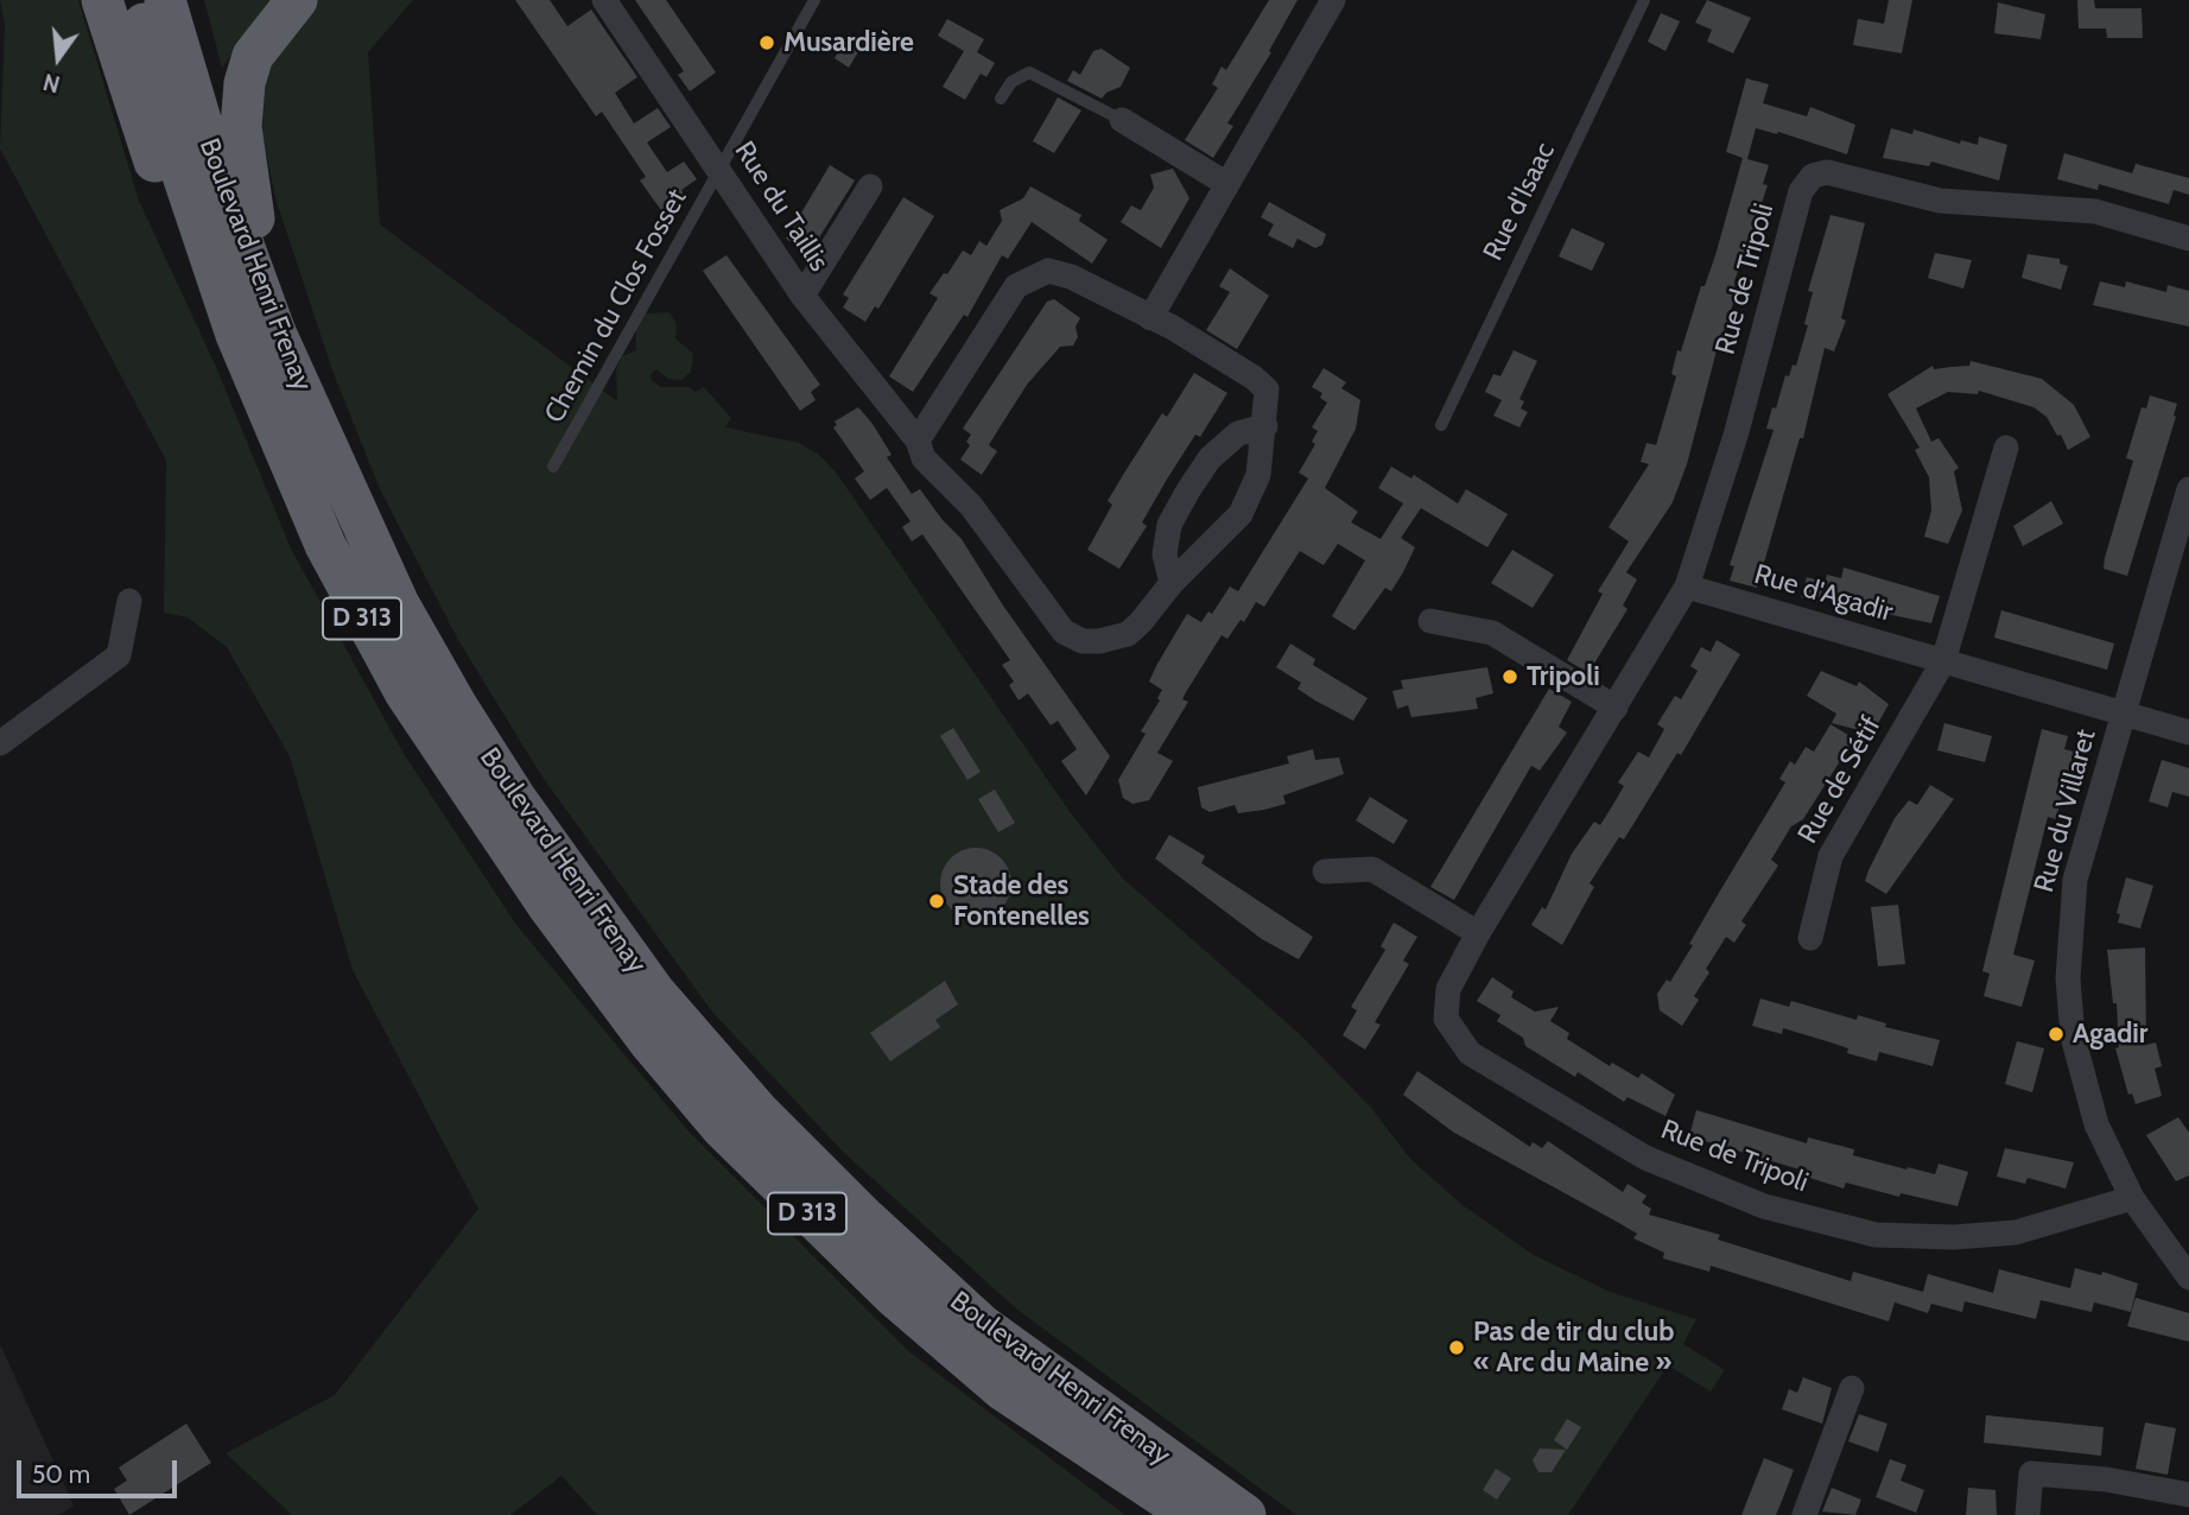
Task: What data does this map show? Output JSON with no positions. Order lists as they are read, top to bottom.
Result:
{
  "streets": {
    "highway": ["Boulevard Henri Frenay", "D 313"],
    "street": [
      "Rue du Taillis",
      "Rue de Tripoli",
      "Rue d'Agadir",
      "Rue de Sétif",
      "Rue du Villaret"
    ],
    "lane": ["Rue d'Isaac", "Chemin du Clos Fosset"]
  },
  "crossings": [
    ["Rue du Taillis", "Chemin du Clos Fosset"],
    ["Boulevard Henri Frenay", "D 313"],
    ["Rue de Tripoli", "Rue d'Agadir"],
    ["Rue de Tripoli", "Rue du Villaret"],
    ["Rue d'Agadir", "Rue de Sétif"],
    ["Rue d'Agadir", "Rue du Villaret"]
  ],
  "places": [
    "Musardière",
    "Tripoli",
    "Stade des Fontenelles",
    "Agadir",
    "Pas de tir du club « Arc du Maine »"
  ],
  "scale_bar": "50 m",
  "north": "bottom"
}
